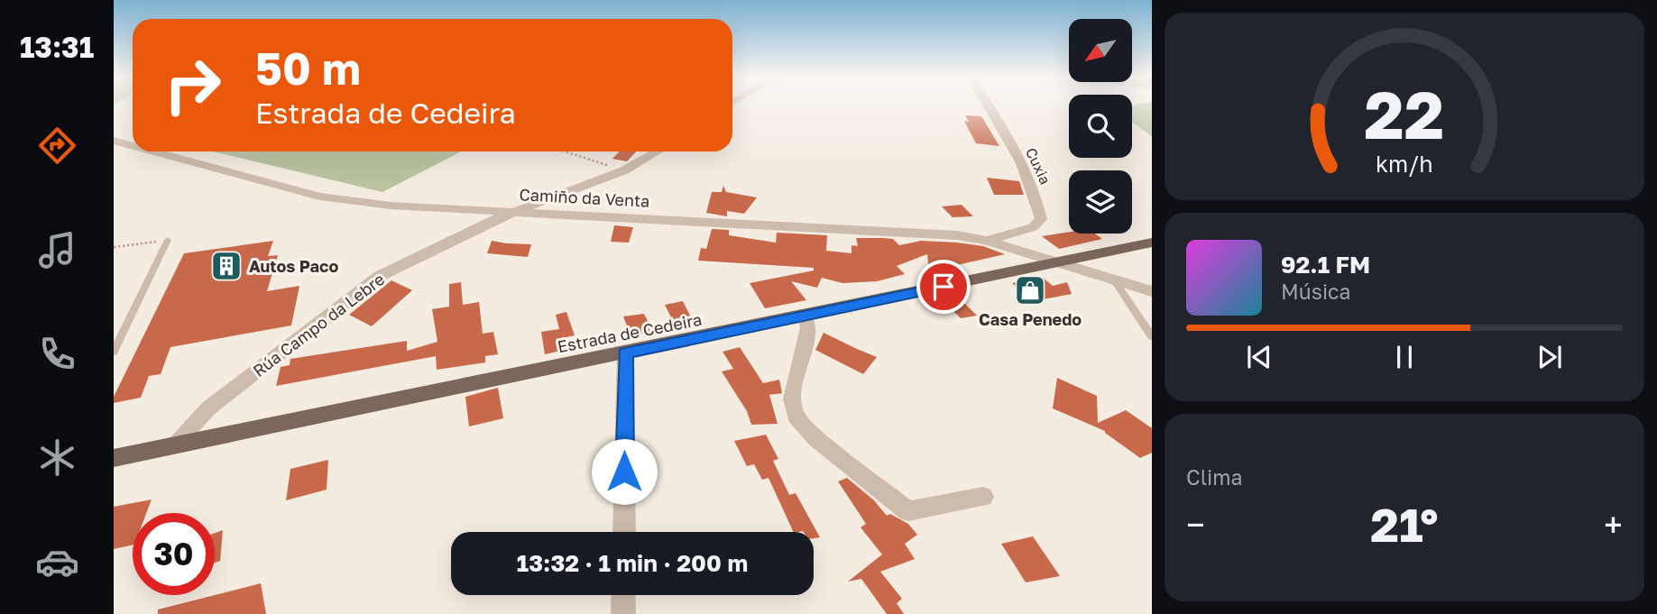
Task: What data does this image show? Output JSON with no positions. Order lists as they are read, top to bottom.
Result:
{
  "streets": {
    "main road": ["Estrada de Cedeira"],
    "street": ["Cuxia", "Camiño da Venta", "Rúa Campo da Lebre"]
  },
  "crossings": [
    ["Cuxia", "Camiño da Venta"],
    ["Camiño da Venta", "Rúa Campo da Lebre"],
    ["Camiño da Venta", "Estrada de Cedeira"],
    ["Rúa Campo da Lebre", "Estrada de Cedeira"]
  ],
  "places": {
    "building": ["Autos Paco"],
    "shop": ["Casa Penedo"]
  },
  "north": "bottom left",
  "page": {
    "tabs": "13:31",
    "turn": ["50 m", "Estrada de Cedeira"],
    "song": ["92.1 FM", "Música"],
    "tile": "Clima",
    "heat": ["−", "21°", "+"],
    "limit": "30",
    "trip": "13:32 · 1 min · 200 m",
    "gauge": ["22", "km/h"]
  }
}
